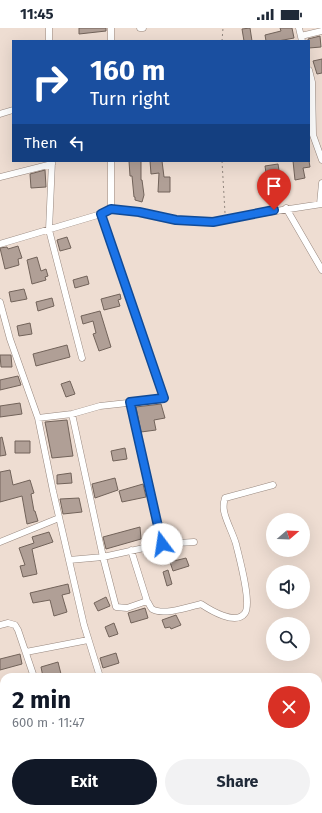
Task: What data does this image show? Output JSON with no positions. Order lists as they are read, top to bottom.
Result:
{
  "north": "right",
  "page": {
    "status": "11:45",
    "turn": ["160 m", "Turn right"],
    "then": "Then",
    "heading": ["2 min", "600 m · 11:47"],
    "buttons": ["Exit", "Share"]
  }
}
